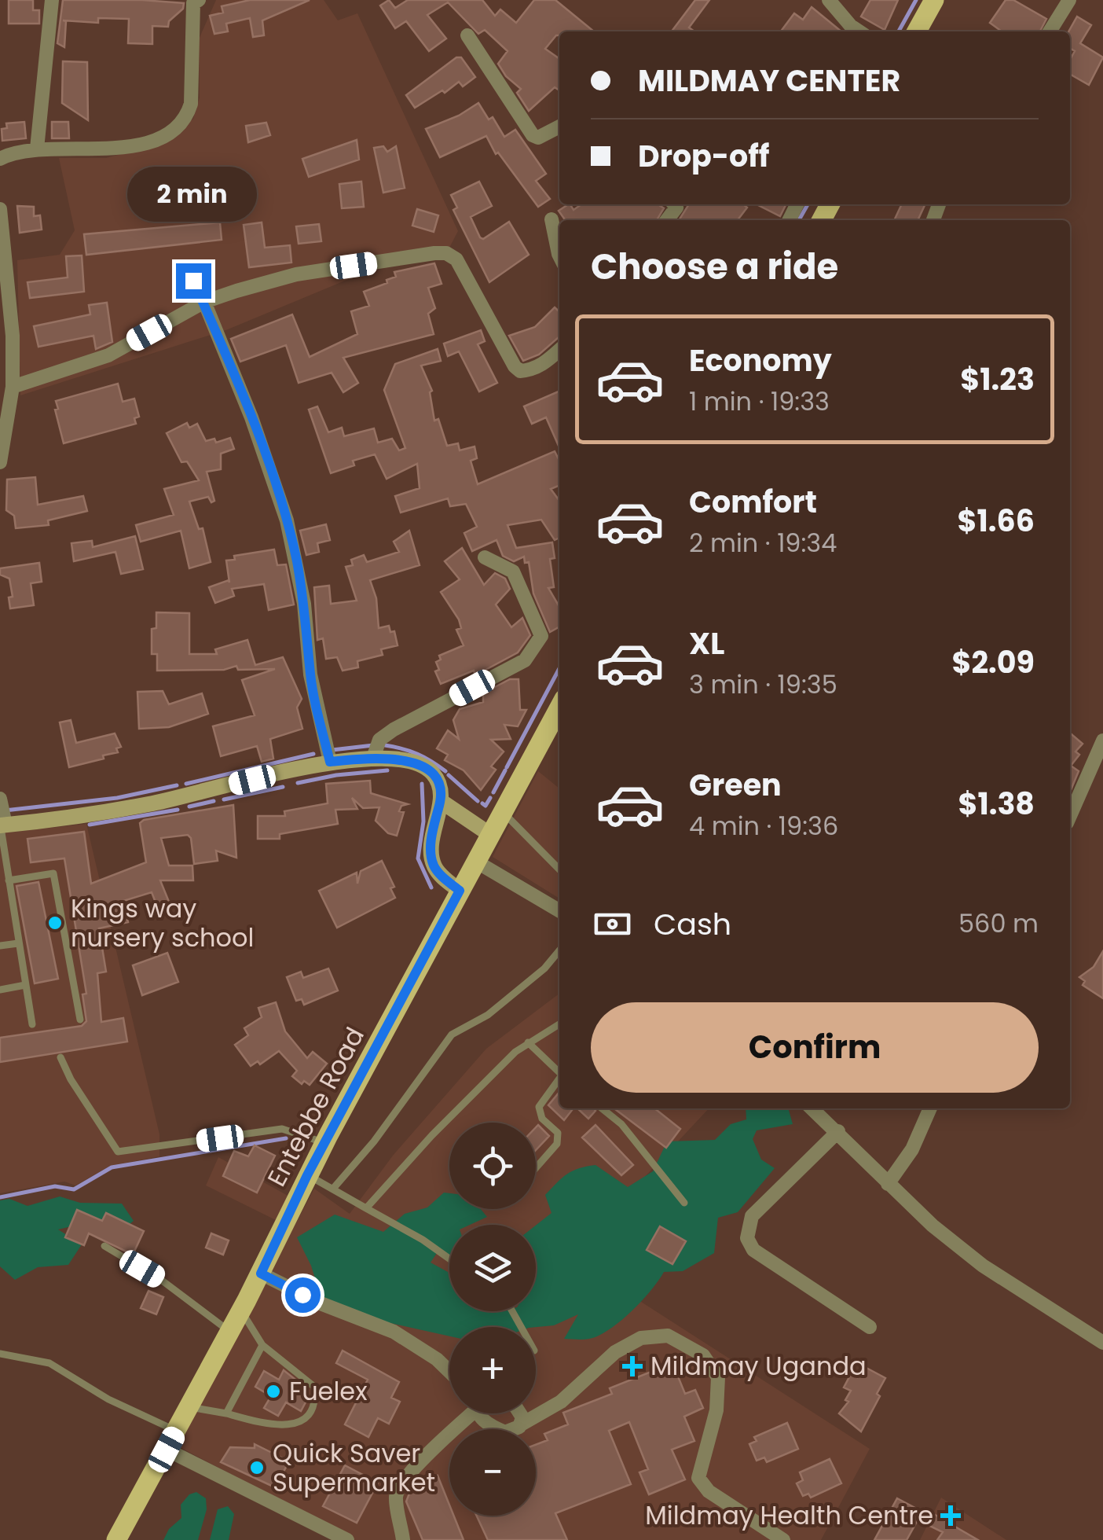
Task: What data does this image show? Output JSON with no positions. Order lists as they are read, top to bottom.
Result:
{
  "streets": {
    "main road": ["Entebbe Road"]
  },
  "places": {
    "other": ["Kings way nursery school", "Fuelex", "Quick Saver Supermarket"],
    "health": ["Mildmay Uganda", "Mildmay Health Centre"]
  },
  "page": {
    "banner": ["MILDMAY CENTER", "Drop-off"],
    "bubble": "2 min",
    "heading": "Choose a ride",
    "list": [
      {
        "name": "Economy",
        "note": "1 min · 19:33",
        "value": "$1.23"
      },
      {
        "name": "Comfort",
        "note": "2 min · 19:34",
        "value": "$1.66"
      },
      {
        "name": "XL",
        "note": "3 min · 19:35",
        "value": "$2.09"
      },
      {
        "name": "Green",
        "note": "4 min · 19:36",
        "value": "$1.38"
      }
    ],
    "pay": ["Cash", "560 m"],
    "buttons": "Confirm",
    "map_buttons": ["+", "−"]
  }
}
